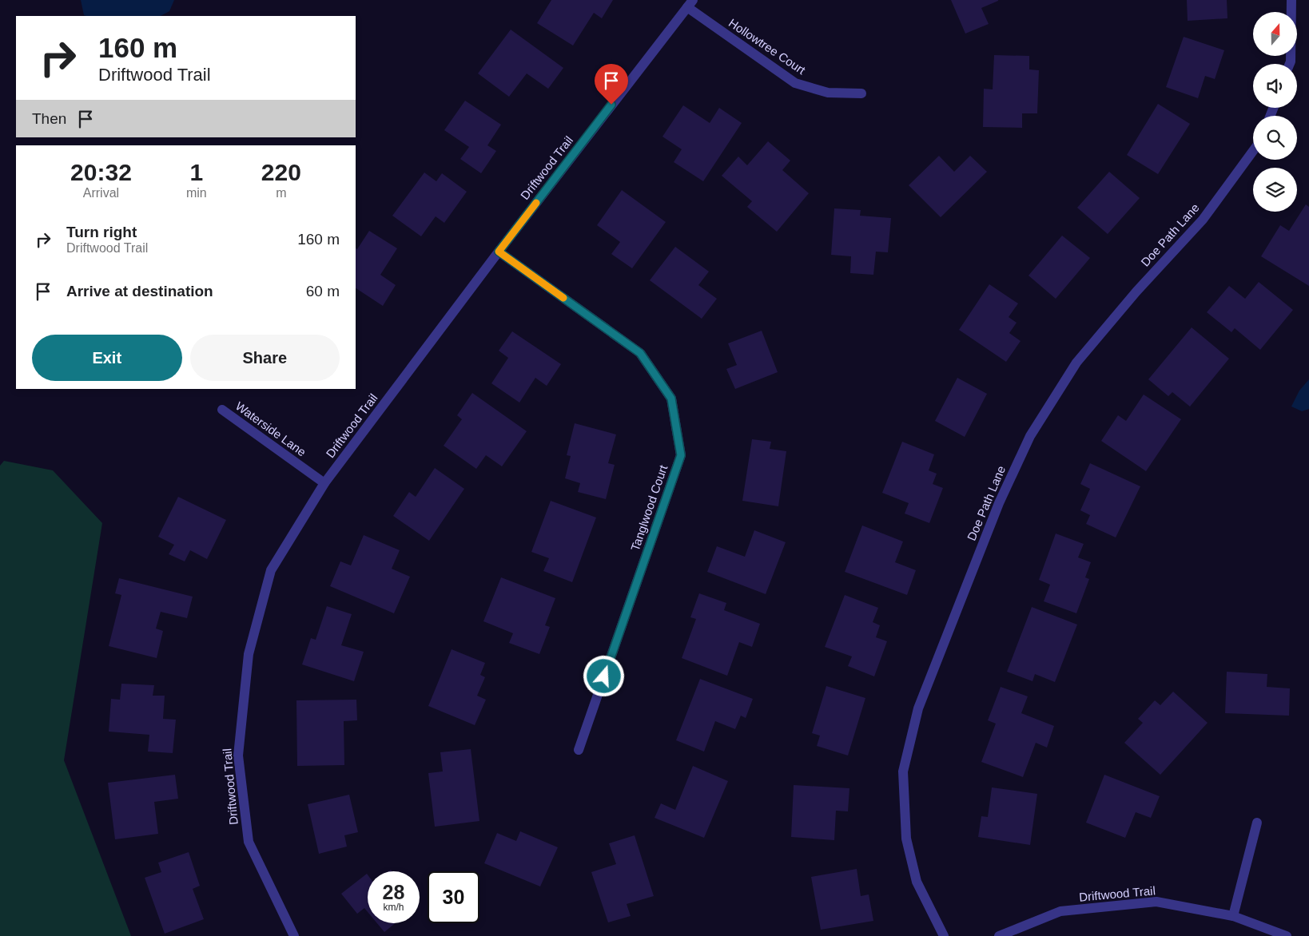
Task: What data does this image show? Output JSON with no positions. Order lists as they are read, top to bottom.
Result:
{
  "streets": {
    "street": [
      "Hollowtree Court",
      "Driftwood Trail",
      "Doe Path Lane",
      "Waterside Lane",
      "Tanglwood Court"
    ]
  },
  "crossings": [
    ["Hollowtree Court", "Driftwood Trail"],
    ["Driftwood Trail", "Waterside Lane"],
    ["Driftwood Trail", "Tanglwood Court"]
  ],
  "north": "top",
  "page": {
    "turn": ["160 m", "Driftwood Trail"],
    "then": "Then",
    "eta": [
      "20:32",
      "Arrival",
      "1",
      "min",
      "220",
      "m"
    ],
    "list": [
      {
        "name": "Turn right",
        "note": "Driftwood Trail",
        "value": "160 m"
      },
      {
        "name": "Arrive at destination",
        "value": "60 m"
      }
    ],
    "buttons": ["Exit", "Share"],
    "speed": "28 km/h",
    "limit": "30"
  }
}
